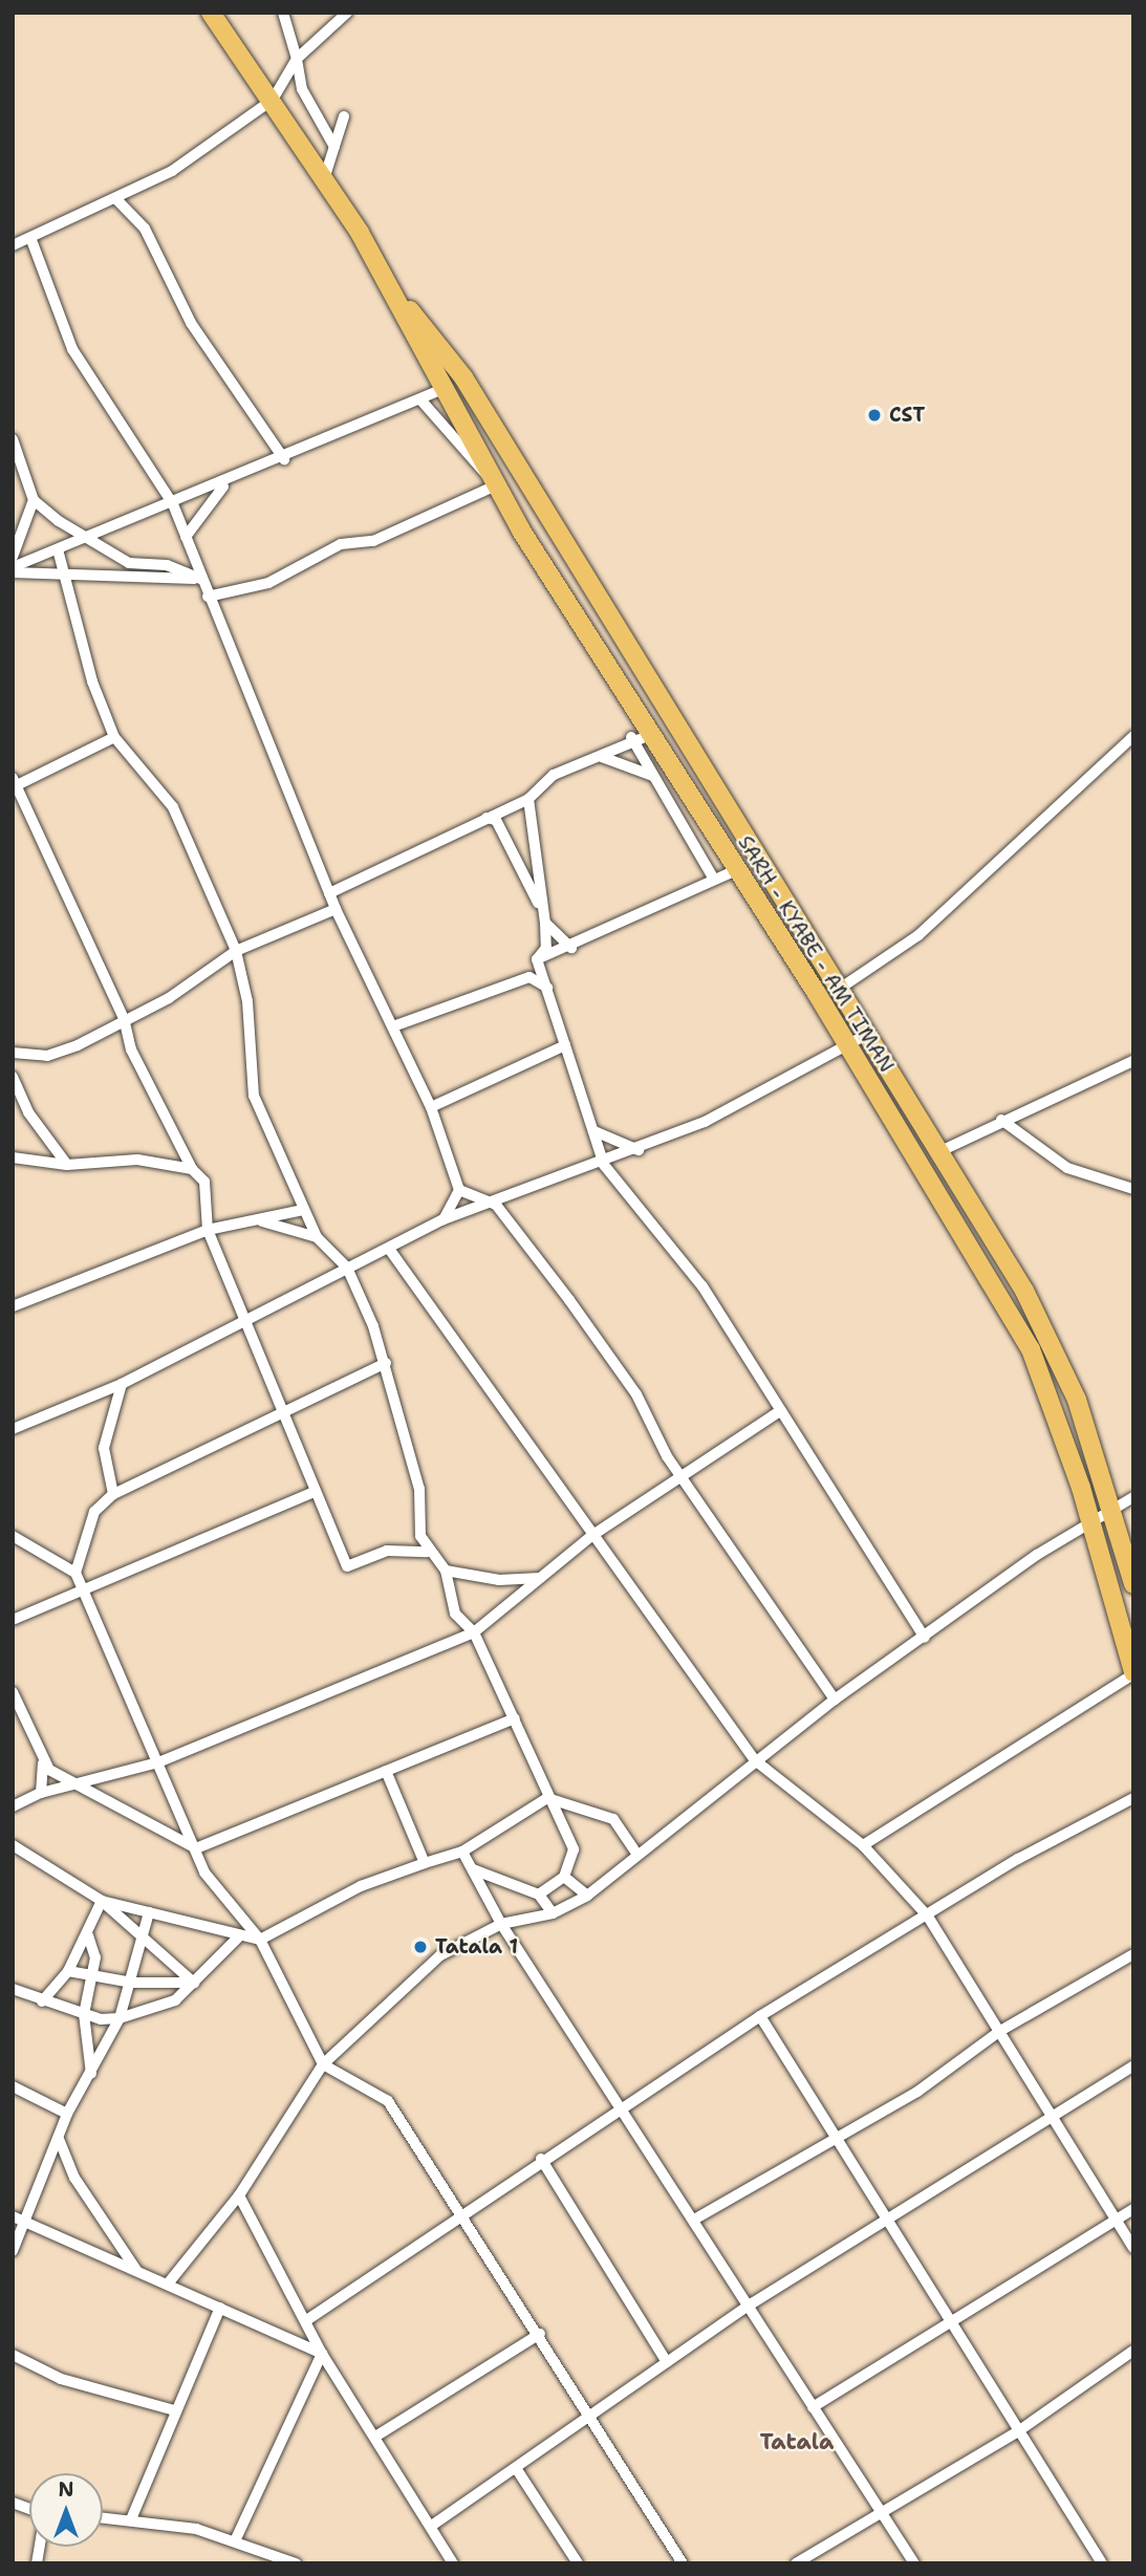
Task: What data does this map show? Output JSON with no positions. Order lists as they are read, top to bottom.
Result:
{
  "streets": {
    "highway": ["SARH - KYABE - AM TIMAN"]
  },
  "districts": ["Tatala"],
  "places": ["CST", "Tatala 1"],
  "north": "top"
}
